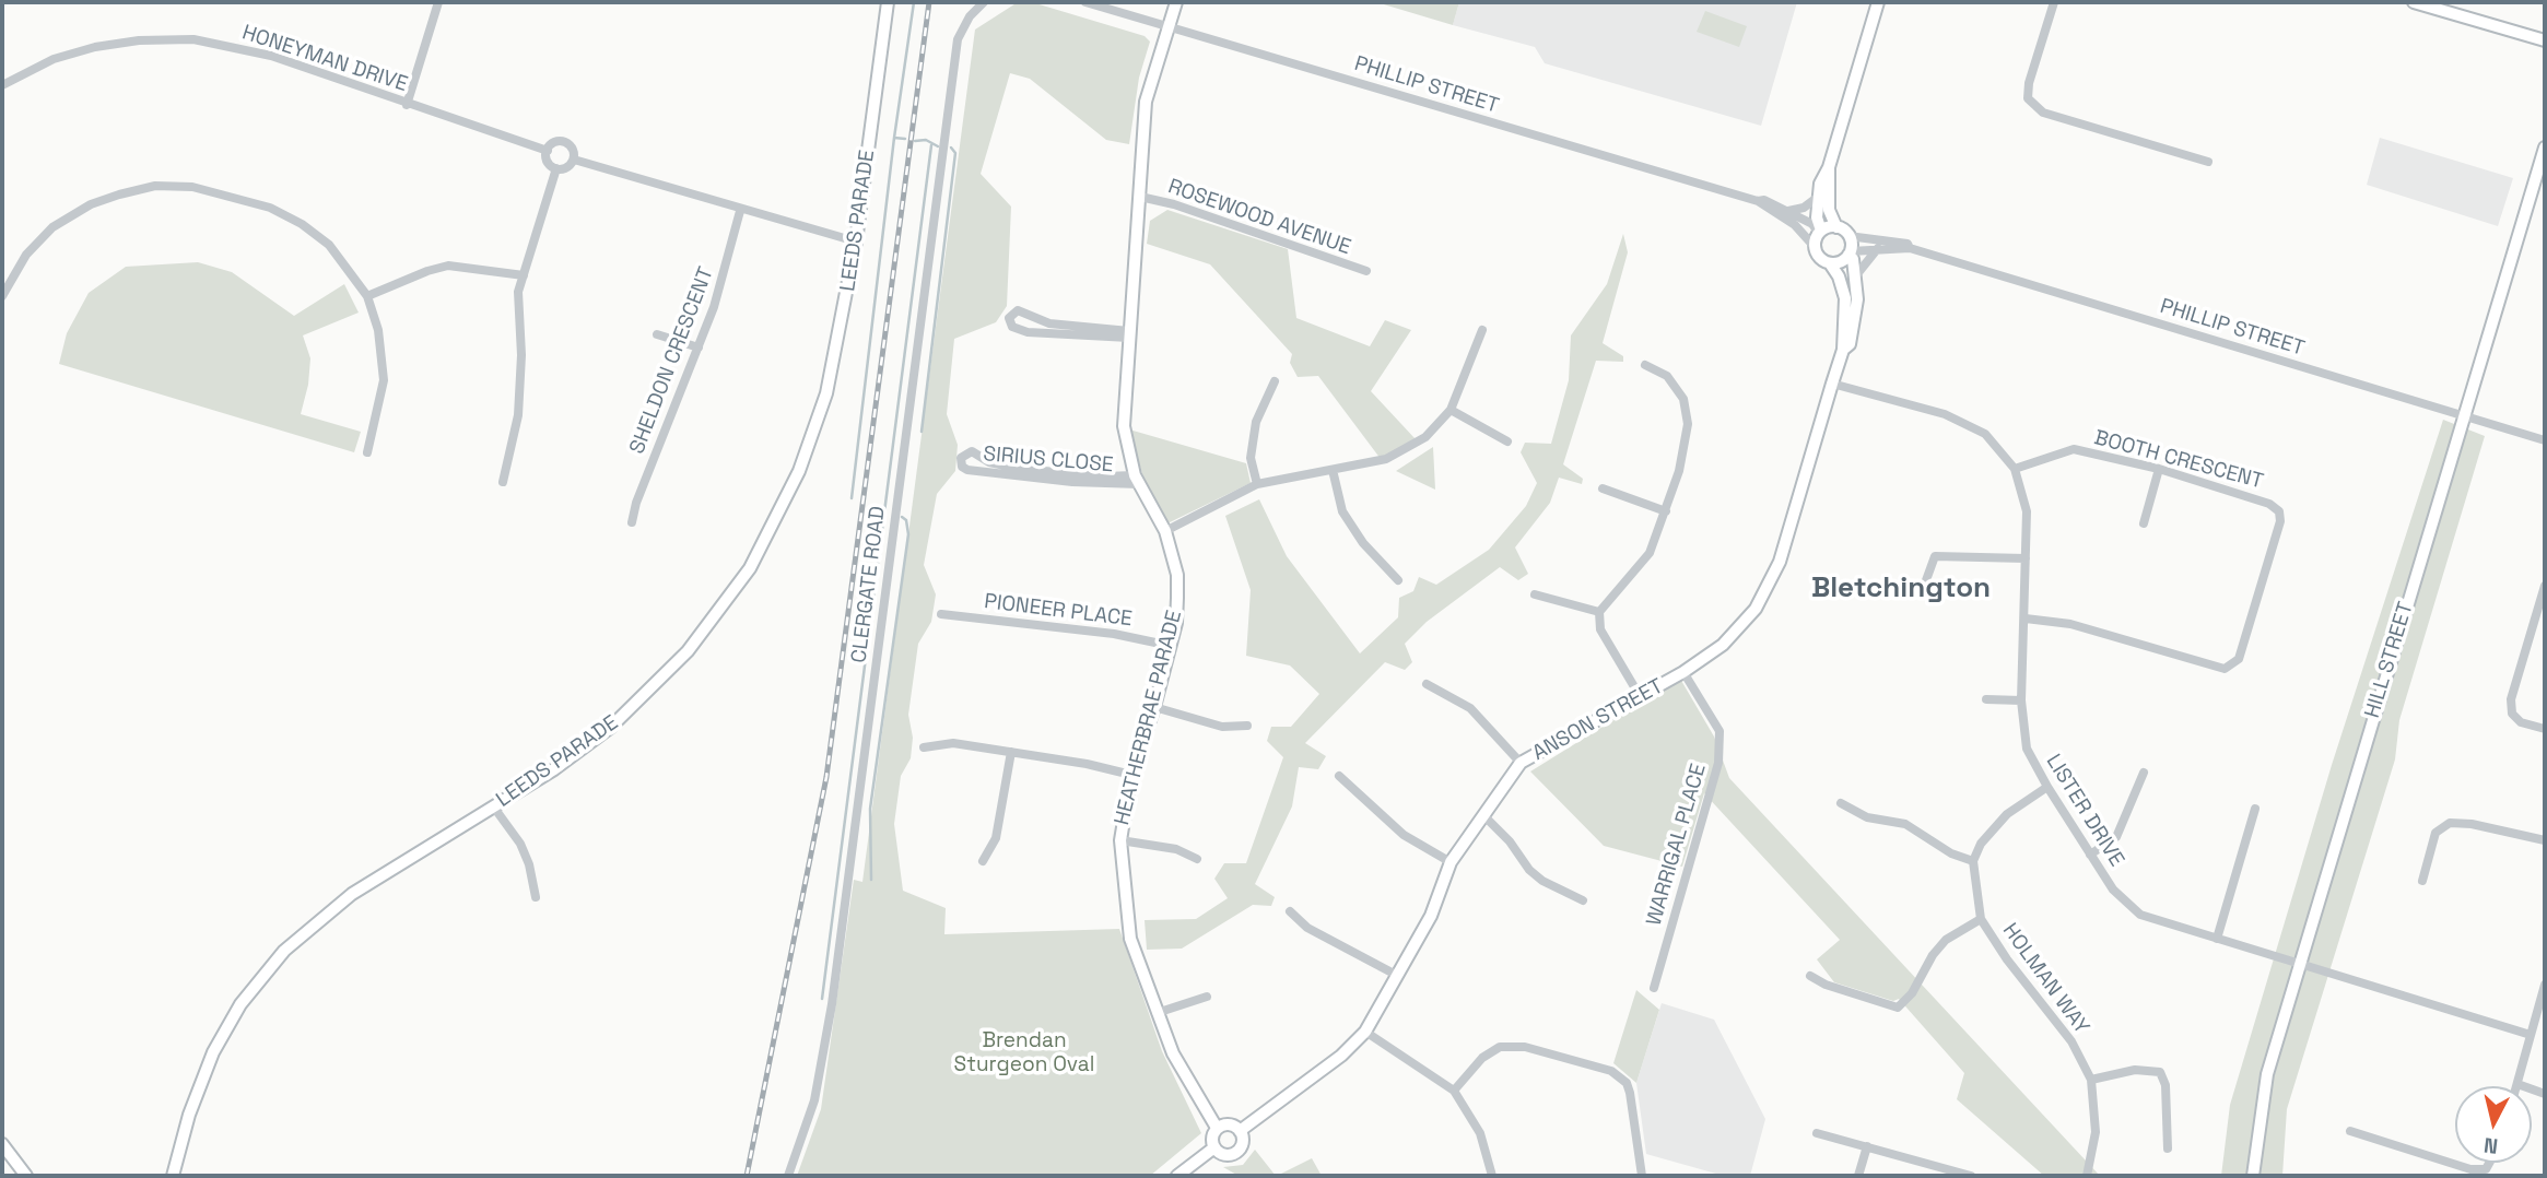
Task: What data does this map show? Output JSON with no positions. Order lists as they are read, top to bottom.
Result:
{
  "streets": {
    "street": [
      "HONEYMAN DRIVE",
      "PHILLIP STREET",
      "ROSEWOOD AVENUE",
      "LEEDS PARADE",
      "SHELDON CRESCENT",
      "SIRIUS CLOSE",
      "BOOTH CRESCENT",
      "CLERGATE ROAD",
      "PIONEER PLACE",
      "HILL STREET",
      "HEATHERBRAE PARADE",
      "ANSON STREET",
      "LISTER DRIVE",
      "WARRIGAL PLACE",
      "HOLMAN WAY"
    ]
  },
  "crossings": [
    ["PHILLIP STREET", "HILL STREET"],
    ["PHILLIP STREET", "HEATHERBRAE PARADE"],
    ["PHILLIP STREET", "ANSON STREET"],
    ["ROSEWOOD AVENUE", "HEATHERBRAE PARADE"],
    ["SIRIUS CLOSE", "HEATHERBRAE PARADE"],
    ["BOOTH CRESCENT", "LISTER DRIVE"],
    ["PIONEER PLACE", "HEATHERBRAE PARADE"],
    ["HILL STREET", "LISTER DRIVE"],
    ["HEATHERBRAE PARADE", "ANSON STREET"],
    ["ANSON STREET", "LISTER DRIVE"],
    ["ANSON STREET", "WARRIGAL PLACE"]
  ],
  "districts": ["Bletchington"],
  "parks": ["Brendan Sturgeon Oval"],
  "north": "bottom"
}
